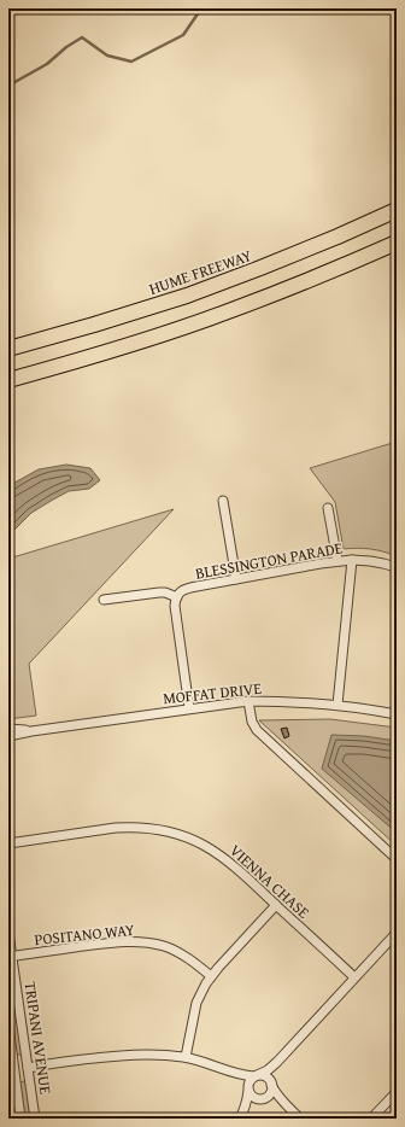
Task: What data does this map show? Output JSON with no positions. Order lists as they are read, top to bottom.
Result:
{
  "streets": {
    "highway": ["HUME FREEWAY"],
    "street": [
      "BLESSINGTON PARADE",
      "MOFFAT DRIVE",
      "VIENNA CHASE",
      "POSITANO WAY",
      "TRIPANI AVENUE"
    ]
  },
  "crossings": [
    ["POSITANO WAY", "TRIPANI AVENUE"]
  ]
}
